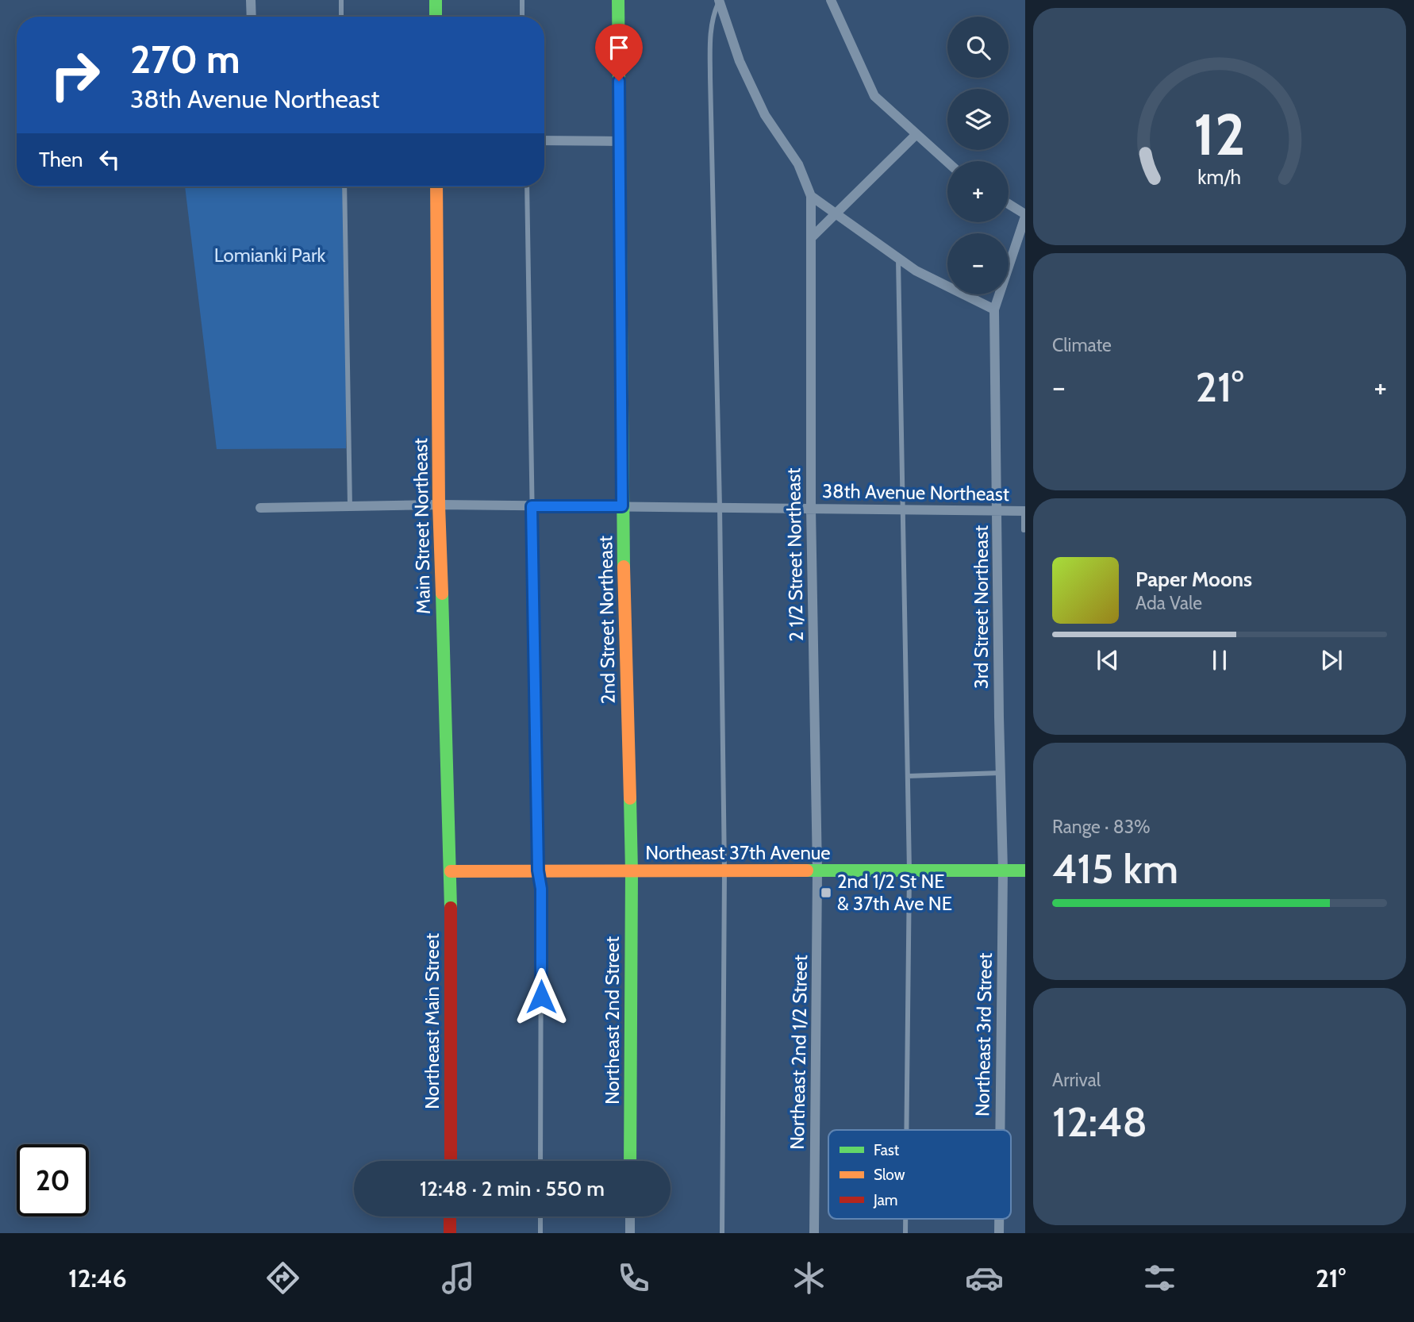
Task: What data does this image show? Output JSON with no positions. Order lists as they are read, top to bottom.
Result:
{
  "streets": {
    "street": [
      "38th Avenue Northeast",
      "Main Street Northeast",
      "2 1/2 Street Northeast",
      "3rd Street Northeast",
      "2nd Street Northeast",
      "Northeast 37th Avenue",
      "Northeast 2nd Street",
      "Northeast Main Street",
      "Northeast 3rd Street",
      "Northeast 2nd 1/2 Street"
    ]
  },
  "crossings": [
    ["38th Avenue Northeast", "Main Street Northeast"],
    ["38th Avenue Northeast", "2 1/2 Street Northeast"],
    ["38th Avenue Northeast", "3rd Street Northeast"],
    ["38th Avenue Northeast", "2nd Street Northeast"],
    ["Main Street Northeast", "Northeast 37th Avenue"],
    ["Main Street Northeast", "Northeast Main Street"],
    ["2 1/2 Street Northeast", "Northeast 37th Avenue"],
    ["2 1/2 Street Northeast", "Northeast 2nd 1/2 Street"],
    ["3rd Street Northeast", "Northeast 37th Avenue"],
    ["3rd Street Northeast", "Northeast 3rd Street"],
    ["2nd Street Northeast", "Northeast 37th Avenue"],
    ["2nd Street Northeast", "Northeast 2nd Street"],
    ["Northeast 37th Avenue", "Northeast 2nd Street"],
    ["Northeast 37th Avenue", "Northeast Main Street"],
    ["Northeast 37th Avenue", "Northeast 3rd Street"],
    ["Northeast 37th Avenue", "Northeast 2nd 1/2 Street"]
  ],
  "parks": ["Lomianki Park"],
  "places": {
    "transit": ["2nd 1/2 St NE & 37th Ave NE"]
  },
  "legend": ["Fast", "Slow", "Jam"],
  "page": {
    "map_buttons": ["+", "−"],
    "turn": ["270 m", "38th Avenue Northeast"],
    "then": "Then",
    "tile": [
      "Climate",
      ["Range · 83%", "415 km"],
      ["Arrival", "12:48"]
    ],
    "heat": ["−", "21°", "+"],
    "song": ["Paper Moons", "Ada Vale"],
    "limit": "20",
    "trip": "12:48 · 2 min · 550 m",
    "tabs": ["12:46", "21°"],
    "gauge": ["12", "km/h"]
  }
}
